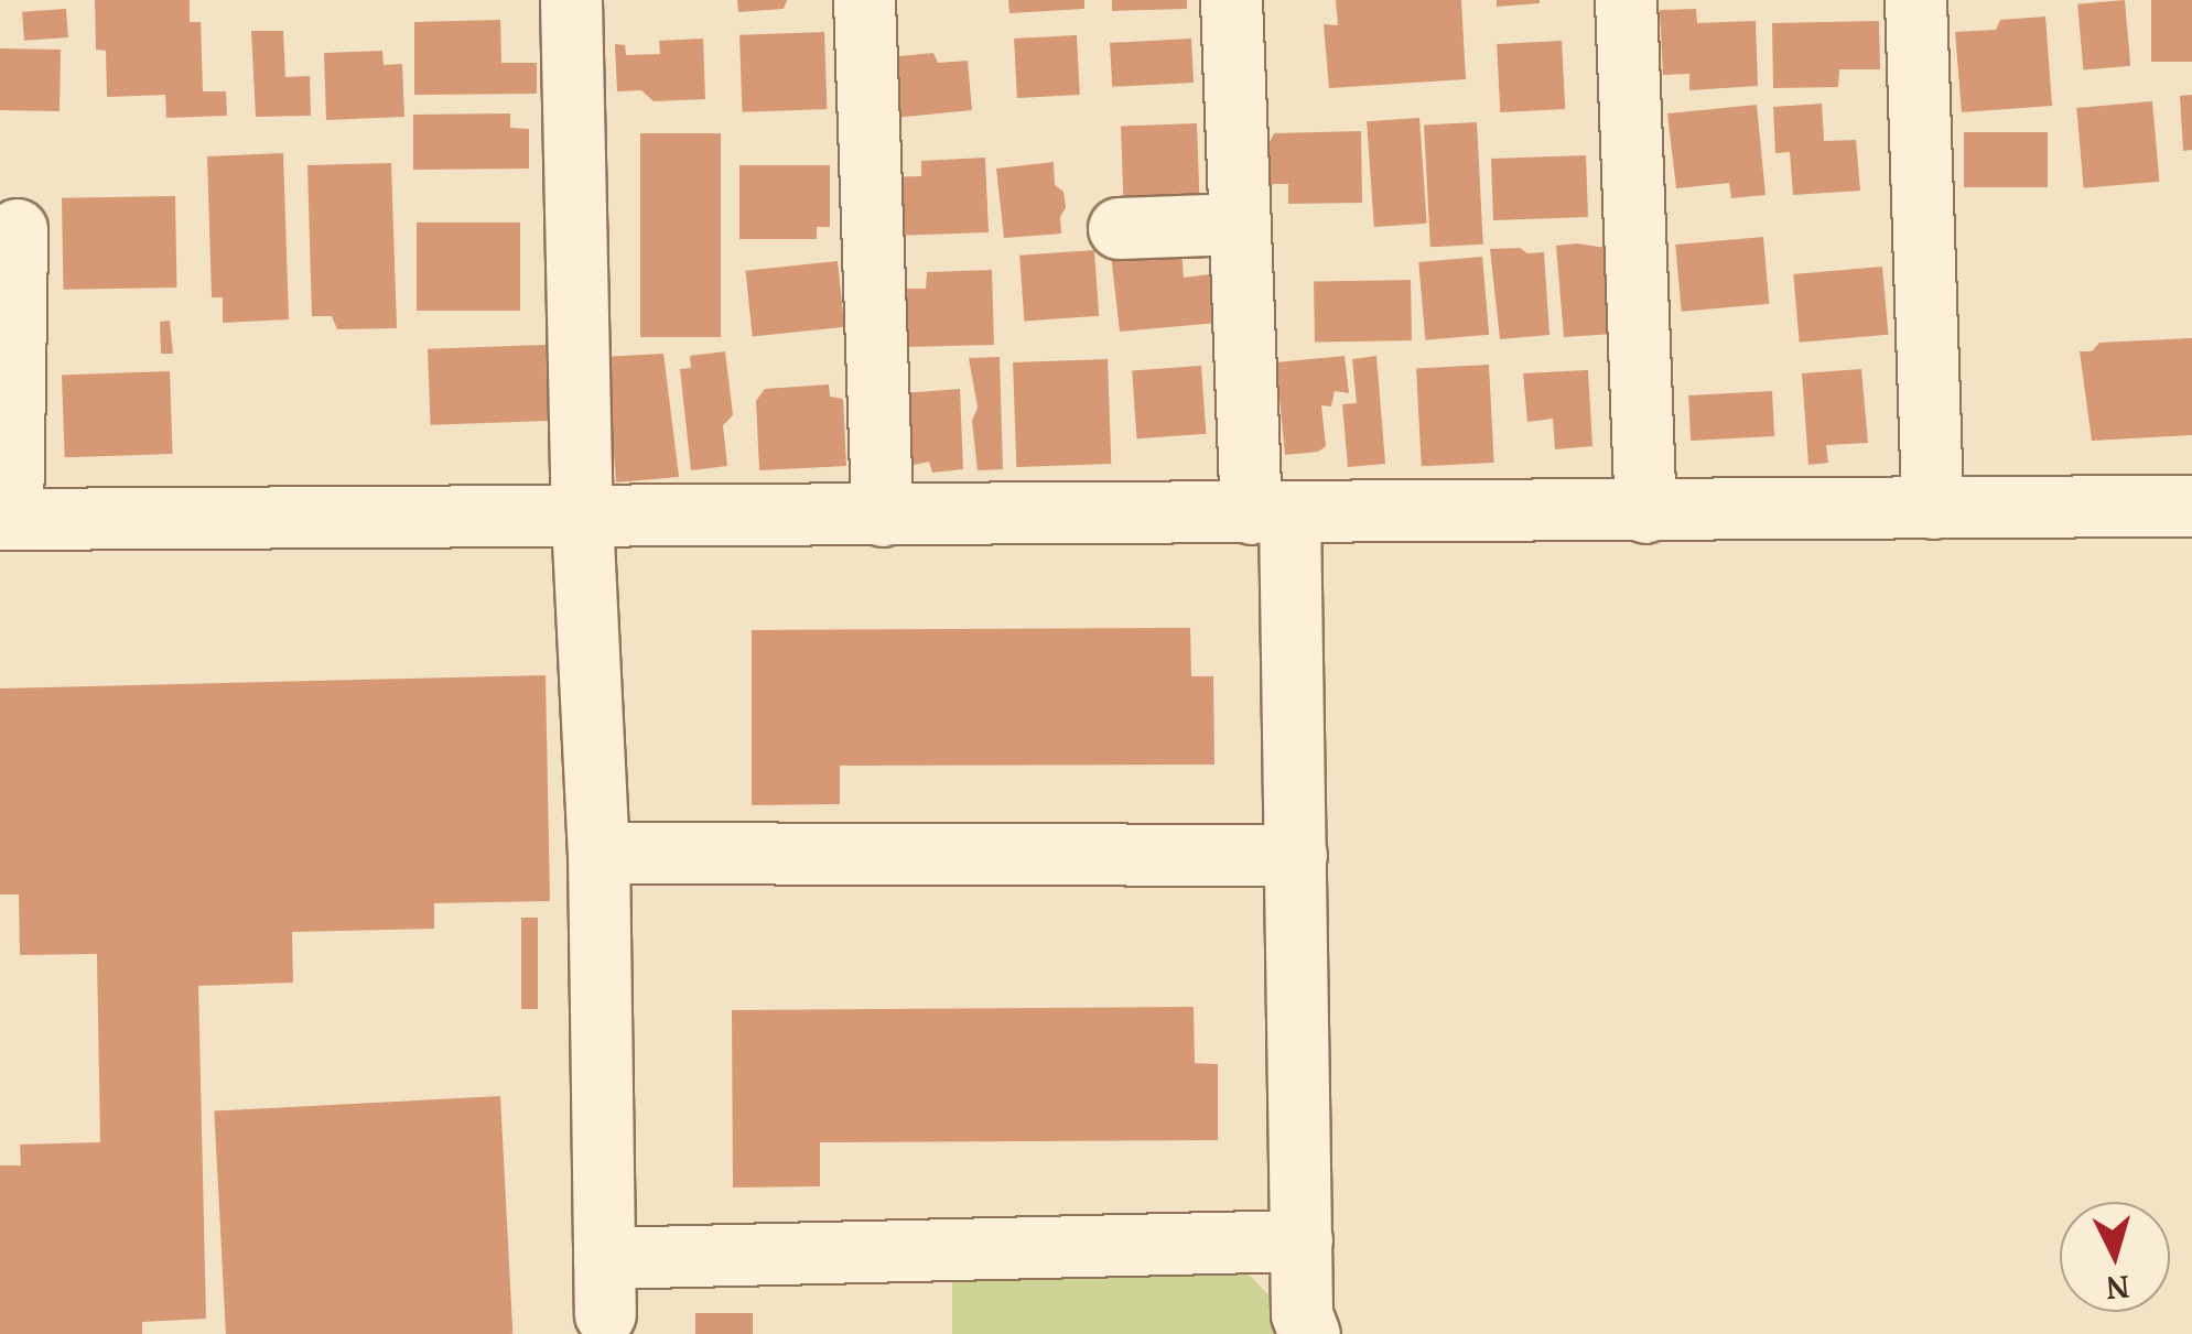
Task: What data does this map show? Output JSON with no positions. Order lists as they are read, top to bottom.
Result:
{
  "north": "bottom"
}
